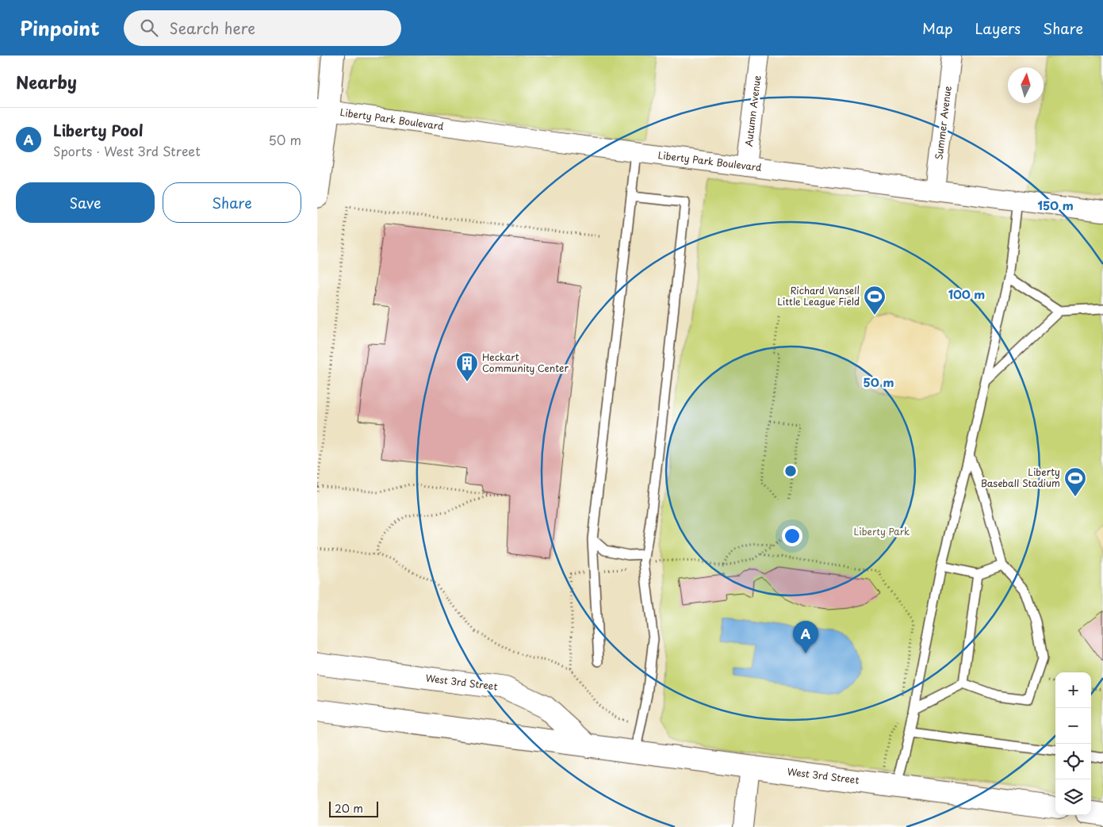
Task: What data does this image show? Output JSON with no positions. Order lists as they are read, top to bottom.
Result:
{
  "streets": {
    "main road": ["West 3rd Street"],
    "street": ["Autumn Avenue", "Liberty Park Boulevard", "Summer Avenue"]
  },
  "crossings": [
    ["Autumn Avenue", "Liberty Park Boulevard"],
    ["Liberty Park Boulevard", "Summer Avenue"]
  ],
  "parks": ["Liberty Park"],
  "places": {
    "sports": ["Richard Vansell Little League Field", "Liberty Baseball Stadium"],
    "building": ["Heckart Community Center"]
  },
  "scale_bar": "20 m",
  "north": "top",
  "page": {
    "header": "Pinpoint",
    "search": "Search here",
    "nav": ["Map", "Layers", "Share"],
    "heading": "Nearby",
    "list": [
      {
        "mark": "A",
        "name": "Liberty Pool",
        "note": "Sports · West 3rd Street",
        "value": "50 m"
      }
    ],
    "buttons": ["Save", "Share"],
    "pins": "A",
    "map_buttons": ["+", "−"],
    "scale": "20 m"
  },
  "rings": ["150 m", "100 m", "50 m"]
}
